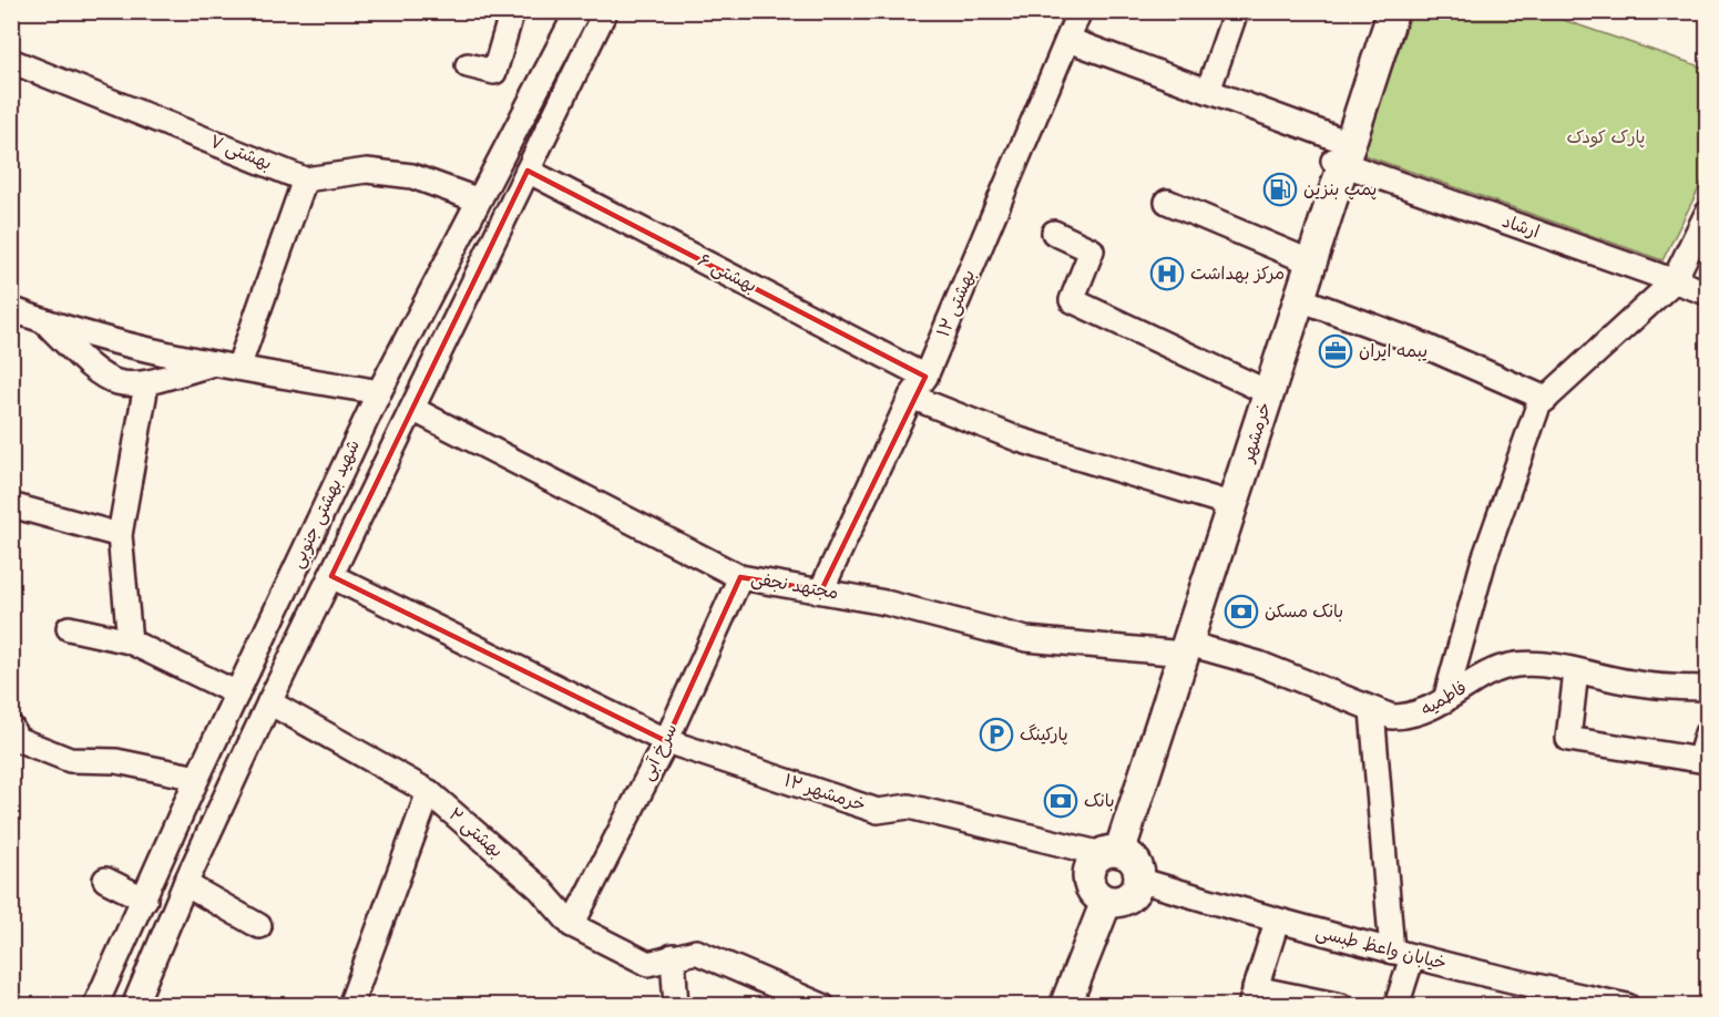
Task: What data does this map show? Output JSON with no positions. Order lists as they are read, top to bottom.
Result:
{
  "streets": {
    "main road": ["خرمشهر"],
    "street": [
      "بهشتی ۷",
      "ارشاد",
      "بهشتی ۶",
      "بهشتی ۱۲",
      "شهید بهشتی جنوبی",
      "مجتهد نجفی",
      "فاطمیه",
      "سرخ آبی",
      "خرمشهر ۱۲",
      "بهشتی ۲",
      "خیابان واعظ طبسی"
    ]
  },
  "crossings": [
    ["ارشاد", "بهشتی ۱۲"],
    ["ارشاد", "خرمشهر"],
    ["بهشتی ۶", "بهشتی ۱۲"],
    ["بهشتی ۶", "شهید بهشتی جنوبی"],
    ["بهشتی ۱۲", "مجتهد نجفی"],
    ["خرمشهر", "مجتهد نجفی"],
    ["خرمشهر", "فاطمیه"],
    ["خرمشهر", "خرمشهر ۱۲"],
    ["خرمشهر", "خیابان واعظ طبسی"],
    ["شهید بهشتی جنوبی", "مجتهد نجفی"],
    ["شهید بهشتی جنوبی", "خرمشهر ۱۲"],
    ["شهید بهشتی جنوبی", "بهشتی ۲"],
    ["مجتهد نجفی", "فاطمیه"],
    ["مجتهد نجفی", "سرخ آبی"],
    ["سرخ آبی", "خرمشهر ۱۲"],
    ["سرخ آبی", "بهشتی ۲"],
    ["خرمشهر ۱۲", "خیابان واعظ طبسی"]
  ],
  "parks": ["پارک کودک"],
  "places": {
    "fuel station": ["پمپ بنزین"],
    "hospital": ["مرکز بهداشت"],
    "office": ["یبمه ایران"],
    "bank": ["بانک مسکن", "بانک"],
    "parking": ["پارکینگ"]
  }
}
